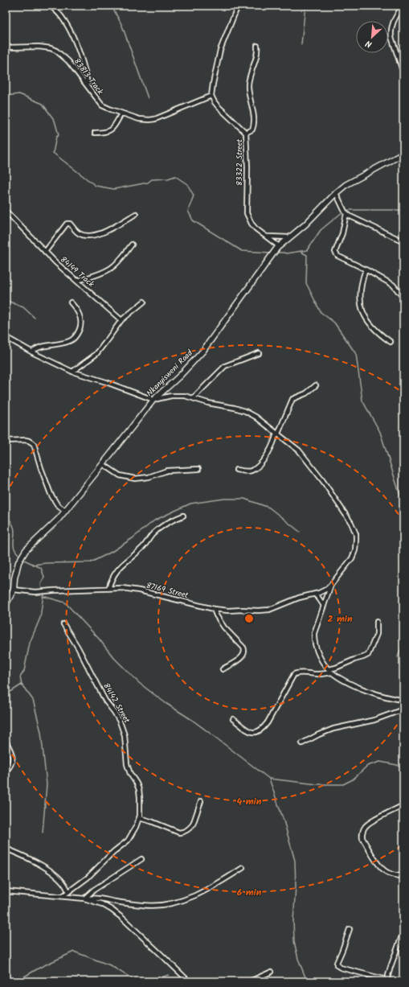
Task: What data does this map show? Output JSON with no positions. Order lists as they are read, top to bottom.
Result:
{
  "streets": {
    "street": [
      "83813 Track",
      "83322 Street",
      "84149 Track",
      "Nkanyisweni Road",
      "87169 Street",
      "84142 Street"
    ]
  },
  "crossings": [
    ["83813 Track", "83322 Street"],
    ["83322 Street", "Nkanyisweni Road"],
    ["Nkanyisweni Road", "87169 Street"]
  ],
  "north": "bottom left",
  "rings": ["2 min", "4 min", "6 min"]
}
